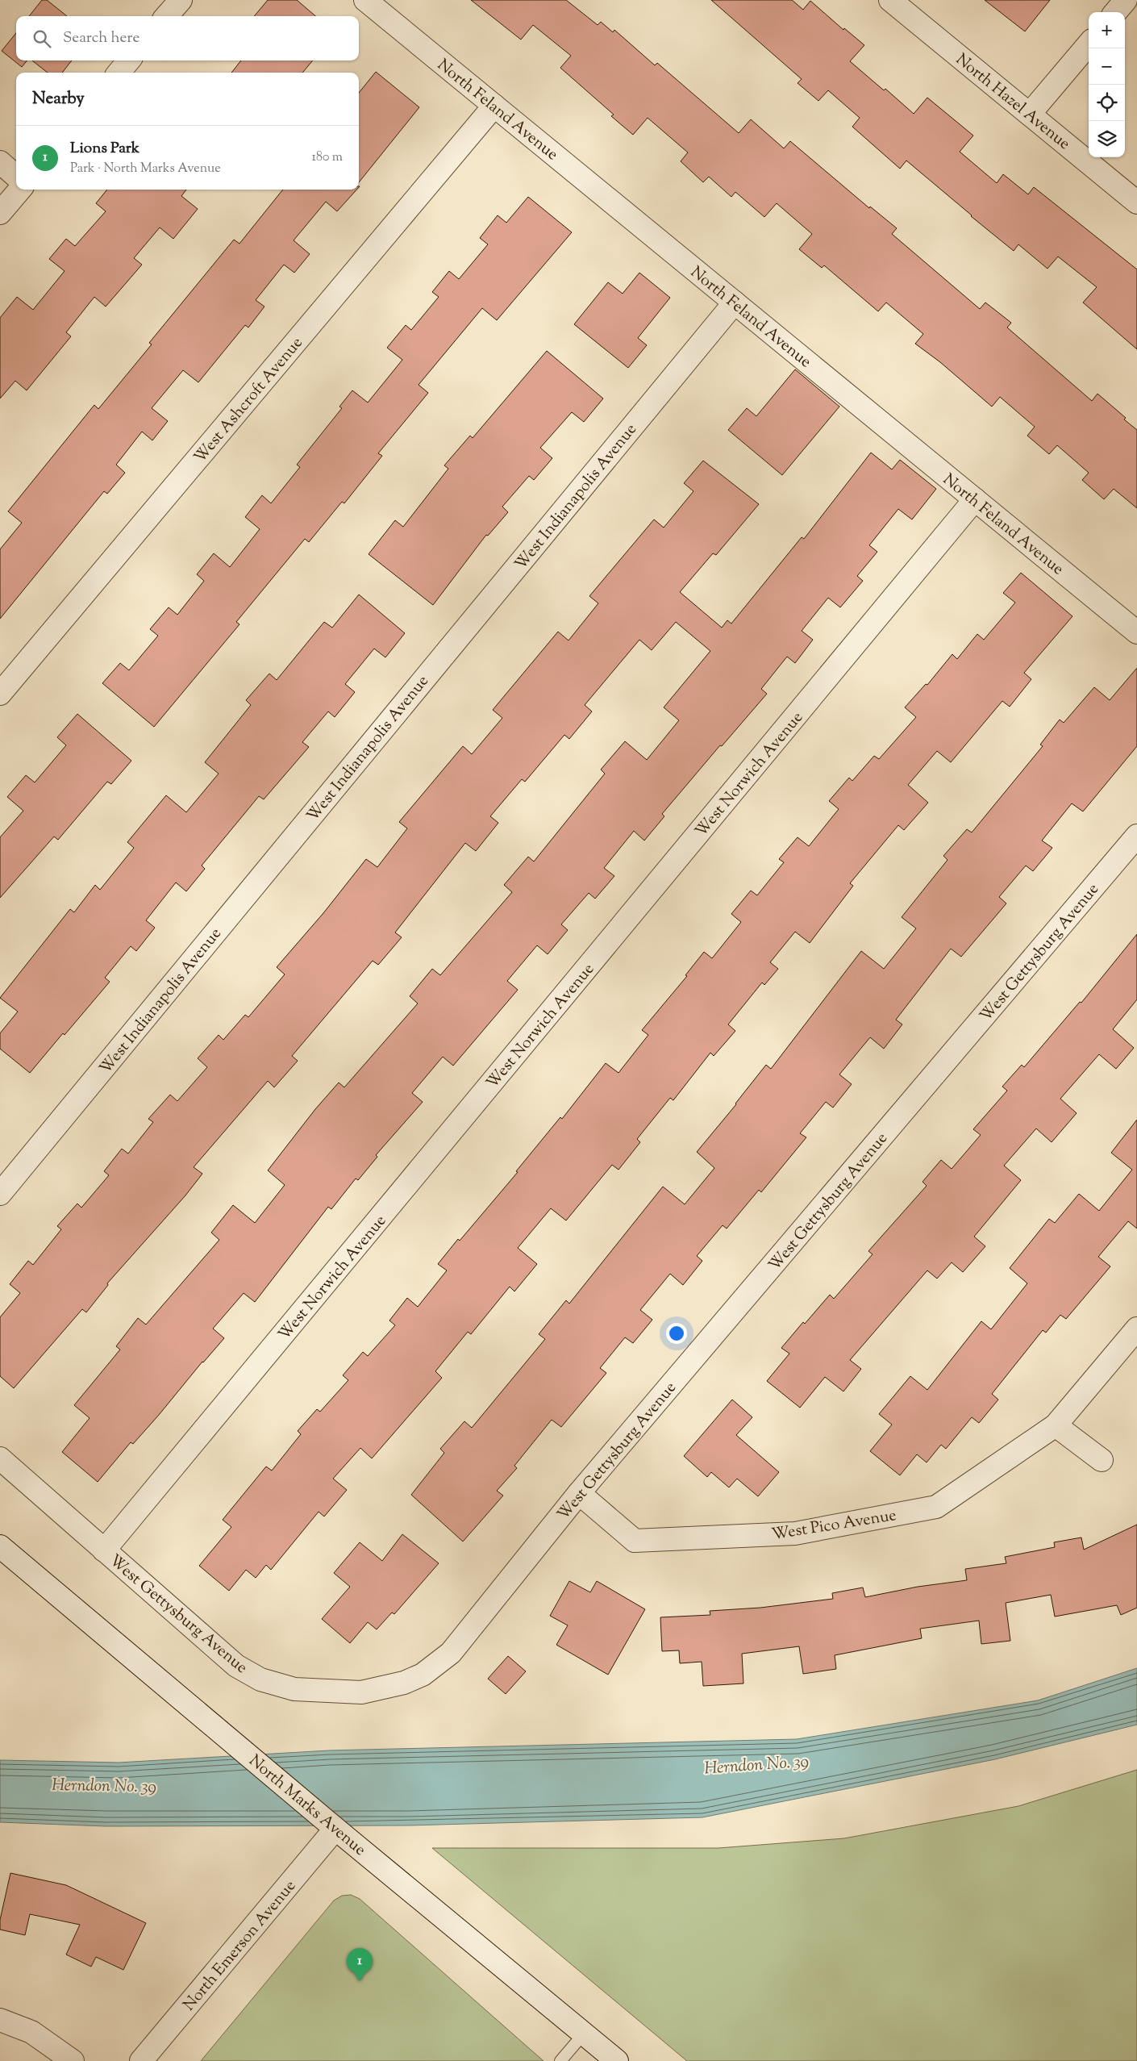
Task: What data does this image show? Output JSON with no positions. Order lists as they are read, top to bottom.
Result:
{
  "streets": {
    "street": [
      "North Hazel Avenue",
      "North Feland Avenue",
      "West Ashcroft Avenue",
      "West Indianapolis Avenue",
      "West Norwich Avenue",
      "West Gettysburg Avenue",
      "West Pico Avenue",
      "North Marks Avenue",
      "North Emerson Avenue"
    ]
  },
  "crossings": [
    ["North Feland Avenue", "West Ashcroft Avenue"],
    ["North Feland Avenue", "West Indianapolis Avenue"],
    ["North Feland Avenue", "West Norwich Avenue"],
    ["West Norwich Avenue", "West Gettysburg Avenue"],
    ["West Gettysburg Avenue", "West Pico Avenue"],
    ["North Marks Avenue", "North Emerson Avenue"]
  ],
  "water": ["Herndon No. 39"],
  "page": {
    "map_buttons": ["+", "−"],
    "search": "Search here",
    "heading": "Nearby",
    "list": [
      {
        "mark": "1",
        "name": "Lions Park",
        "note": "Park · North Marks Avenue",
        "value": "180 m"
      }
    ],
    "pins": "1"
  }
}
